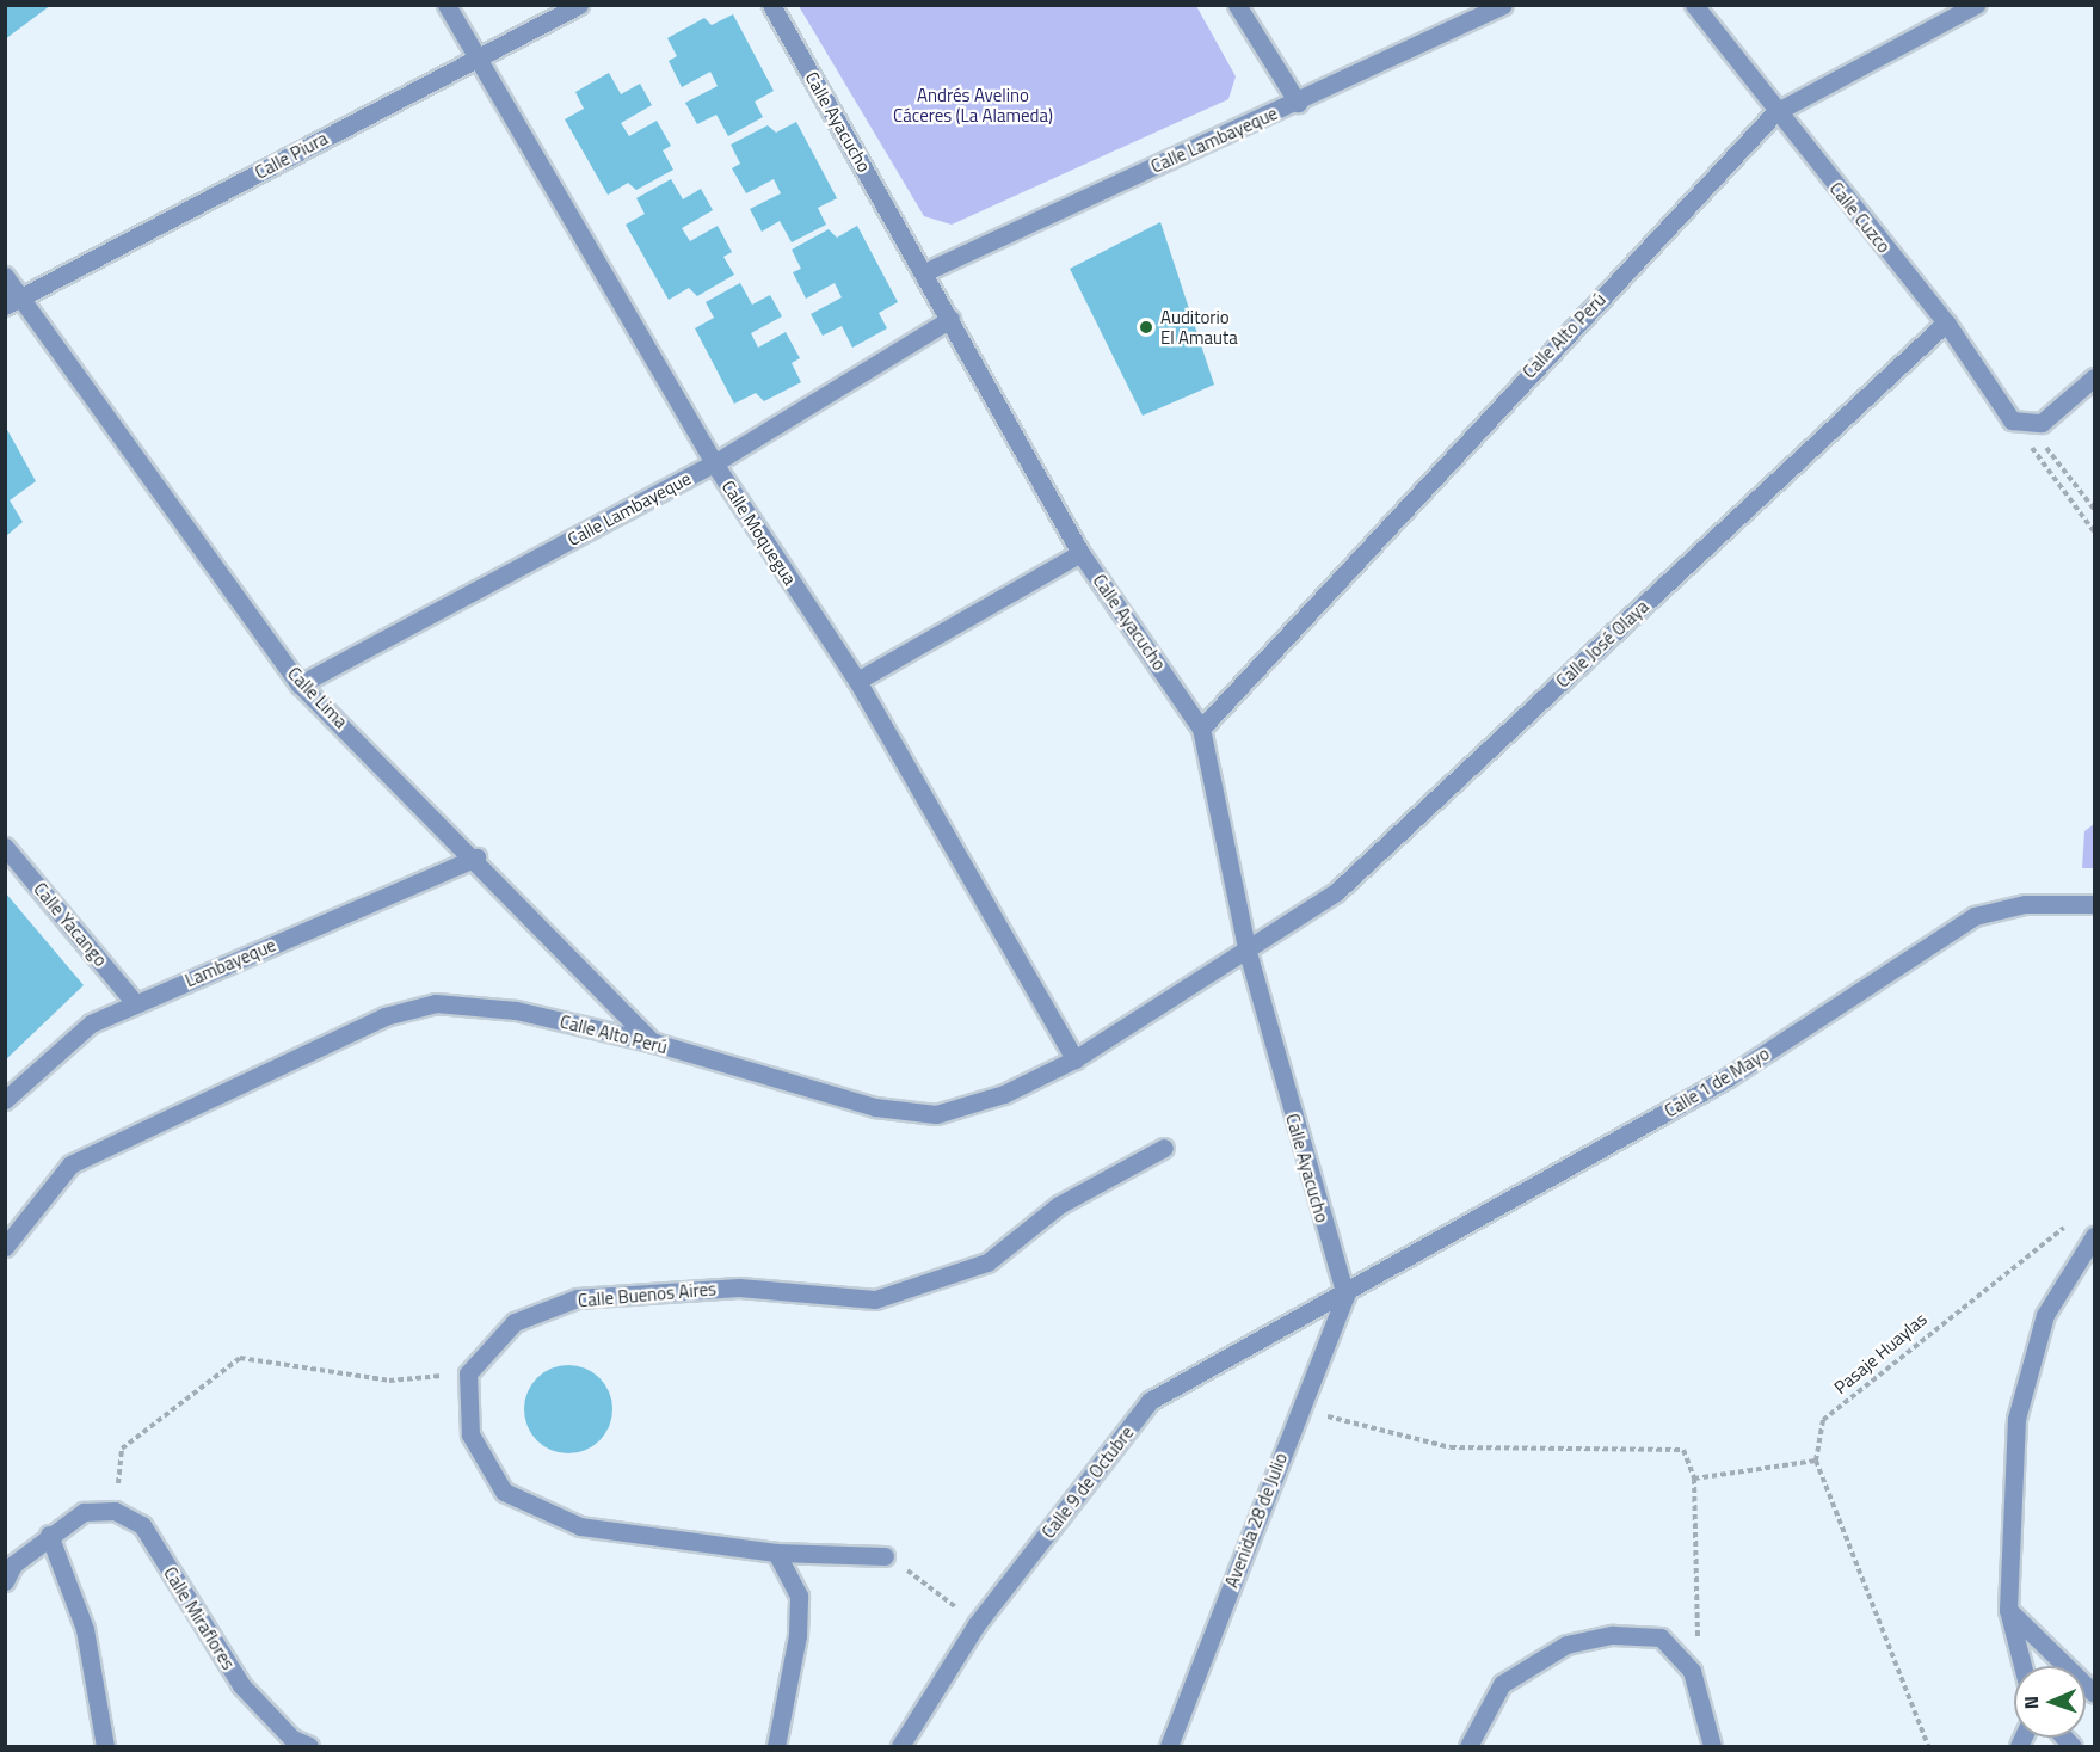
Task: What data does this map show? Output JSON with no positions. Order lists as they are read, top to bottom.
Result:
{
  "streets": {
    "street": [
      "Calle Ayacucho",
      "Calle Lambayeque",
      "Calle Piura",
      "Calle Cuzco",
      "Calle Alto Perú",
      "Calle Moquegua",
      "Calle José Olaya",
      "Calle Lima",
      "Calle Yacango",
      "Lambayeque",
      "Calle 1 de Mayo",
      "Calle Buenos Aires",
      "Calle 9 de Octubre",
      "Avenida 28 de Julio",
      "Calle Miraflores"
    ],
    "path": ["Pasaje Huaylas"]
  },
  "crossings": [
    ["Calle Ayacucho", "Calle Lambayeque"],
    ["Calle Ayacucho", "Calle Alto Perú"],
    ["Calle Ayacucho", "Calle José Olaya"],
    ["Calle Ayacucho", "Calle 1 de Mayo"],
    ["Calle Ayacucho", "Calle 9 de Octubre"],
    ["Calle Ayacucho", "Avenida 28 de Julio"],
    ["Calle Lambayeque", "Calle Moquegua"],
    ["Calle Lambayeque", "Calle Lima"],
    ["Calle Piura", "Calle Moquegua"],
    ["Calle Piura", "Calle Lima"],
    ["Calle Cuzco", "Calle Alto Perú"],
    ["Calle Cuzco", "Calle José Olaya"],
    ["Calle Alto Perú", "Calle Moquegua"],
    ["Calle Alto Perú", "Calle José Olaya"],
    ["Calle Alto Perú", "Calle Lima"],
    ["Calle Lima", "Lambayeque"],
    ["Calle Yacango", "Lambayeque"],
    ["Calle 1 de Mayo", "Calle 9 de Octubre"],
    ["Calle 1 de Mayo", "Avenida 28 de Julio"],
    ["Calle 9 de Octubre", "Avenida 28 de Julio"]
  ],
  "parks": ["Andrés Avelino Cáceres (La Alameda)"],
  "places": ["Auditorio El Amauta"],
  "north": "left"
}
